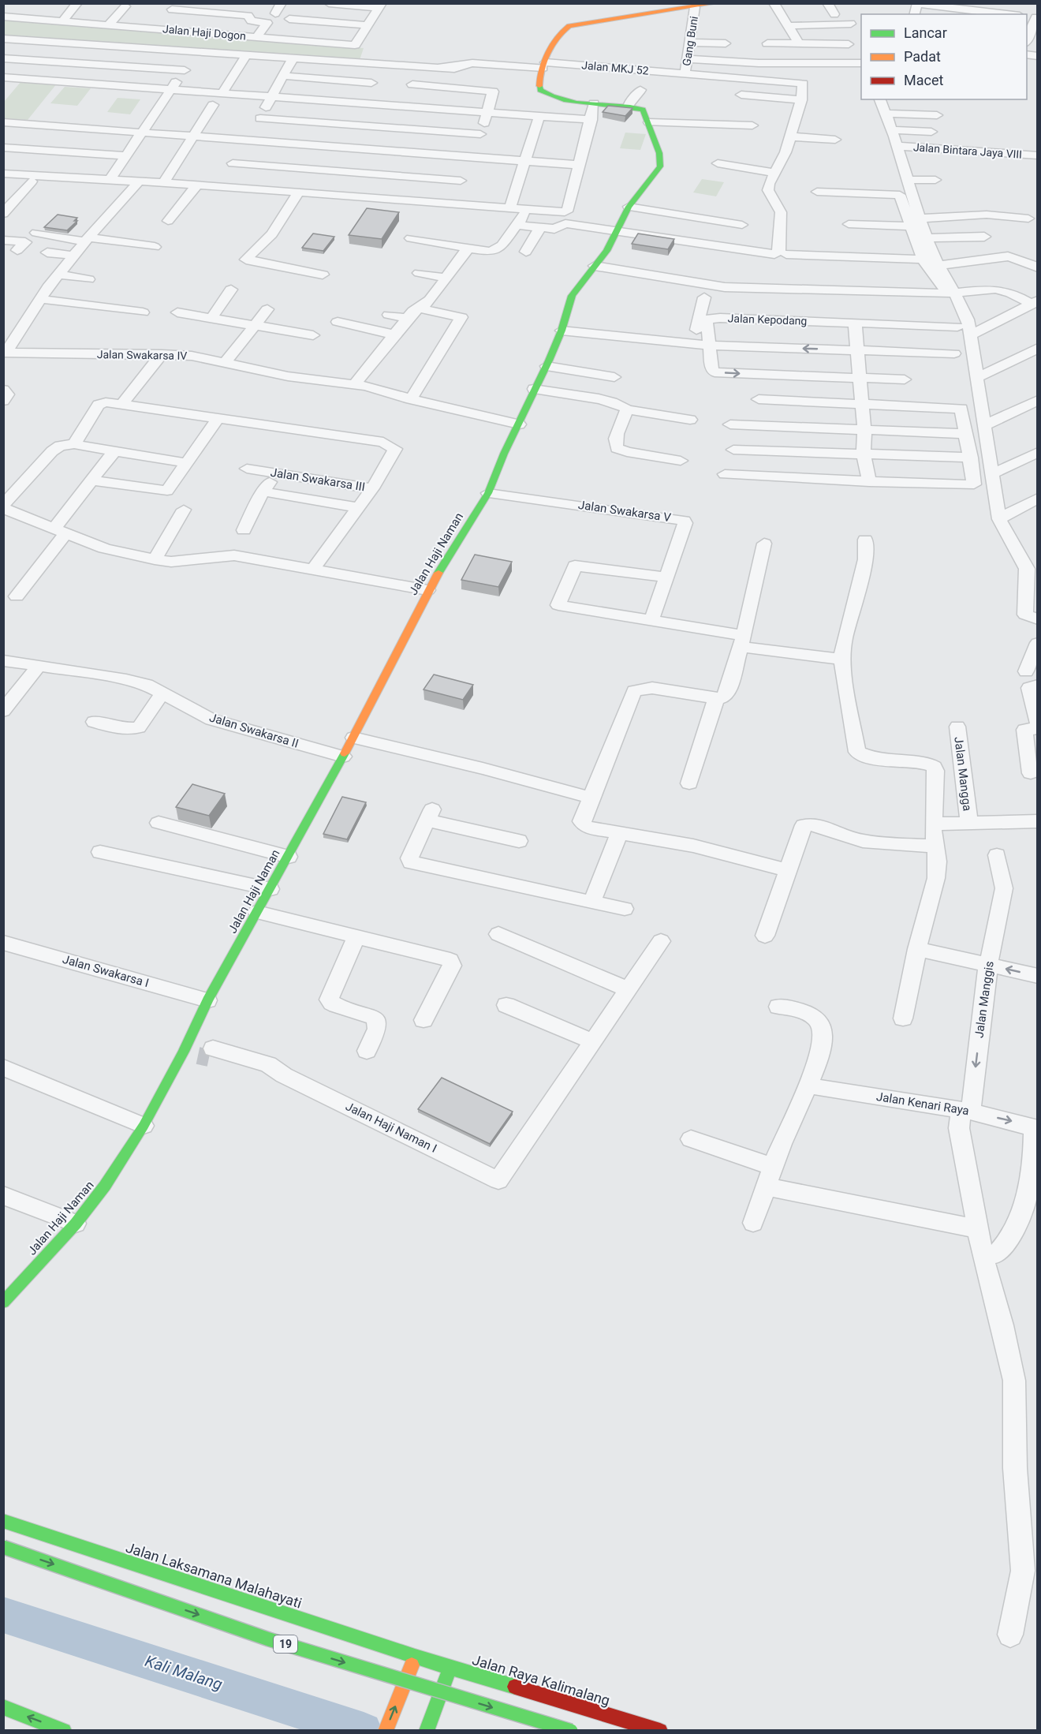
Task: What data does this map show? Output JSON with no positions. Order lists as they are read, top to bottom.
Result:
{
  "streets": {
    "main road": [
      "Jalan Haji Naman",
      "Jalan Laksamana Malahayati",
      "19",
      "Jalan Raya Kalimalang"
    ],
    "street": [
      "Jalan Haji Dogon",
      "Gang Buni",
      "Jalan MKJ 52",
      "Jalan Bintara Jaya VIII",
      "Jalan Kepodang",
      "Jalan Swakarsa IV",
      "Jalan Swakarsa III",
      "Jalan Swakarsa V",
      "Jalan Swakarsa II",
      "Jalan Mangga",
      "Jalan Swakarsa I",
      "Jalan Manggis",
      "Jalan Kenari Raya",
      "Jalan Haji Naman I"
    ]
  },
  "crossings": [
    ["Gang Buni", "Jalan MKJ 52"],
    ["Jalan Swakarsa IV", "Jalan Haji Naman"],
    ["Jalan Swakarsa V", "Jalan Haji Naman"],
    ["Jalan Haji Naman", "Jalan Swakarsa II"],
    ["Jalan Haji Naman", "Jalan Swakarsa I"],
    ["Jalan Haji Naman", "Jalan Haji Naman I"],
    ["Jalan Manggis", "Jalan Kenari Raya"],
    ["Jalan Laksamana Malahayati", "Jalan Raya Kalimalang"]
  ],
  "water": ["Kali Malang"],
  "legend": ["Lancar", "Padat", "Macet"]
}
